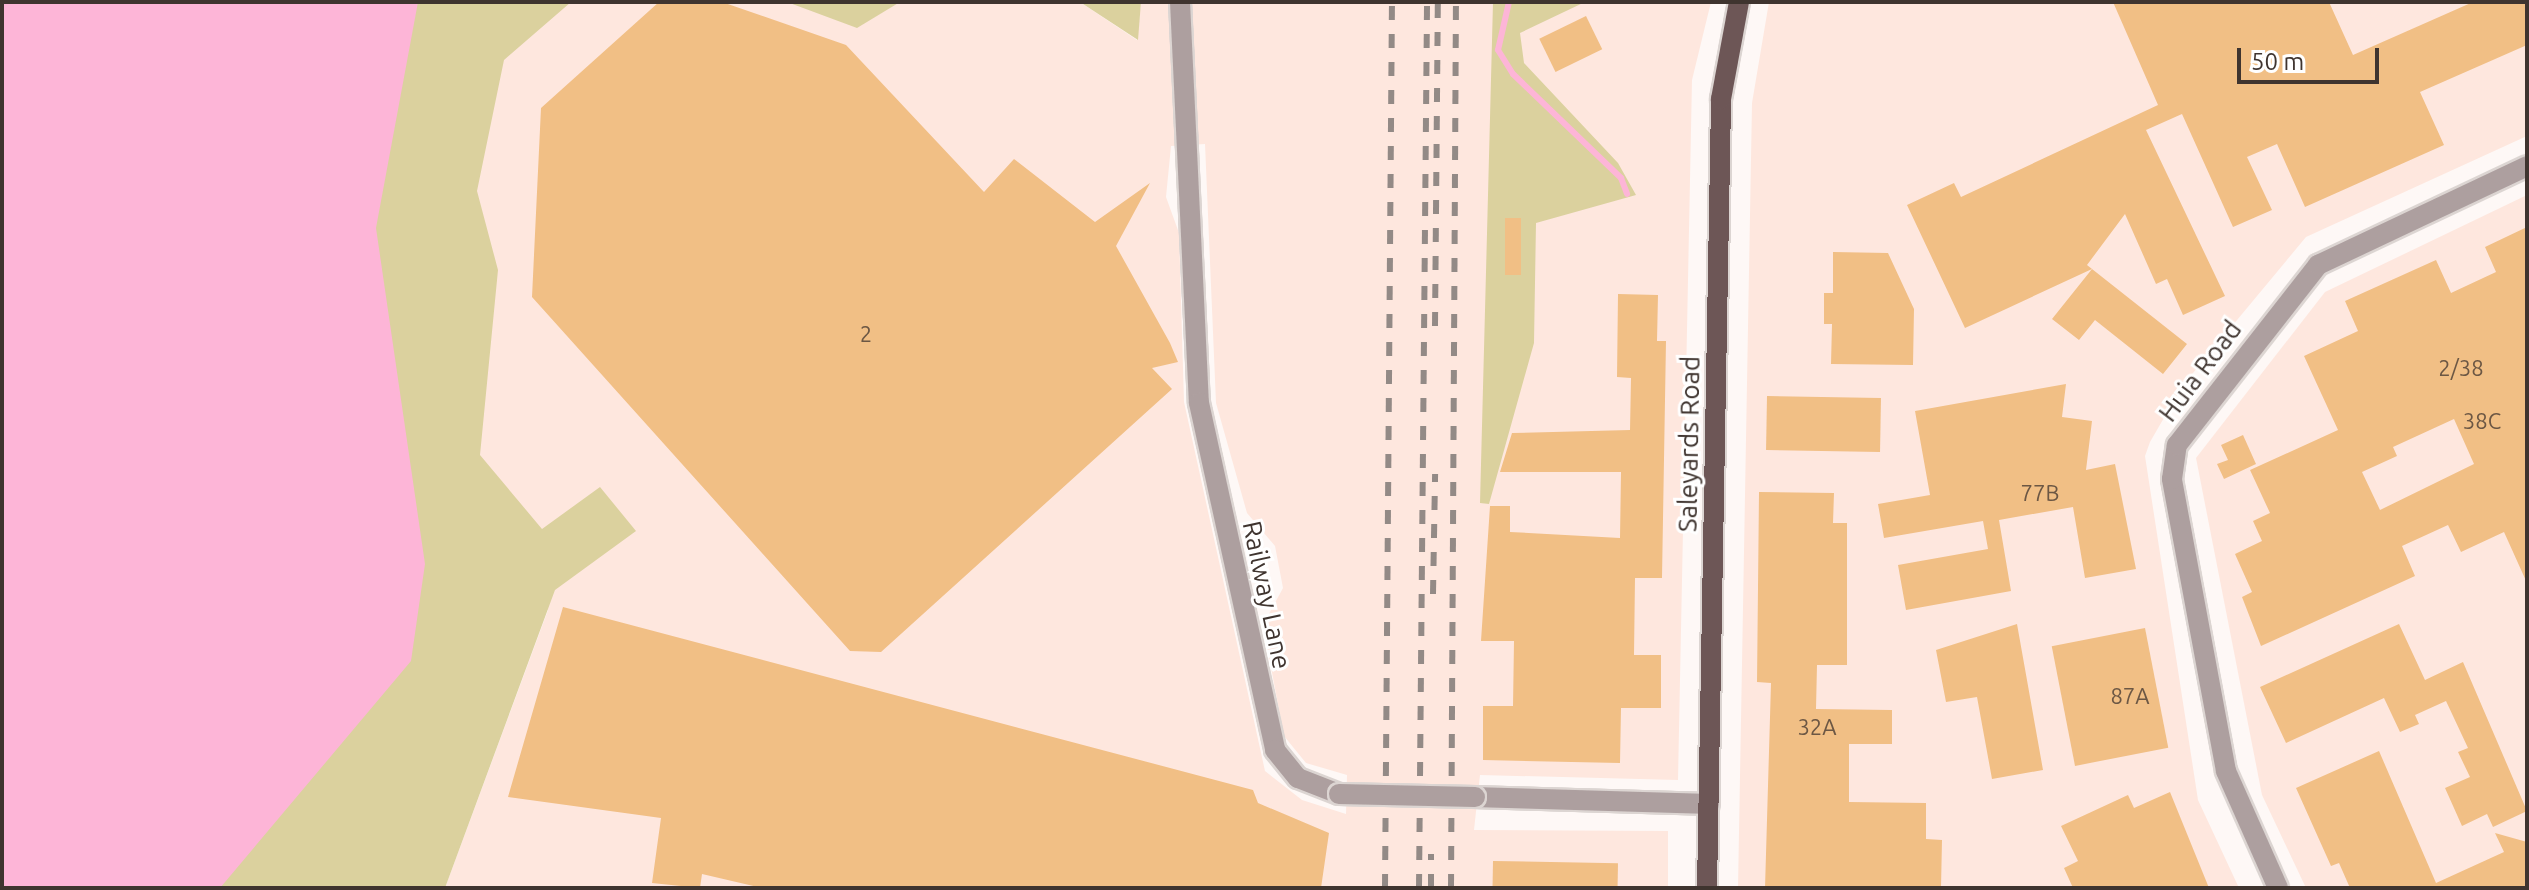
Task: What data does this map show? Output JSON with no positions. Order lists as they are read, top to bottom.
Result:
{
  "streets": {
    "main road": ["Saleyards Road"],
    "street": ["Huia Road", "Railway Lane"]
  },
  "crossings": [
    ["Saleyards Road", "Railway Lane"]
  ],
  "house_numbers": [
    "2",
    "2/38",
    "38C",
    "77B",
    "87A",
    "32A"
  ],
  "scale_bar": "50 m"
}
